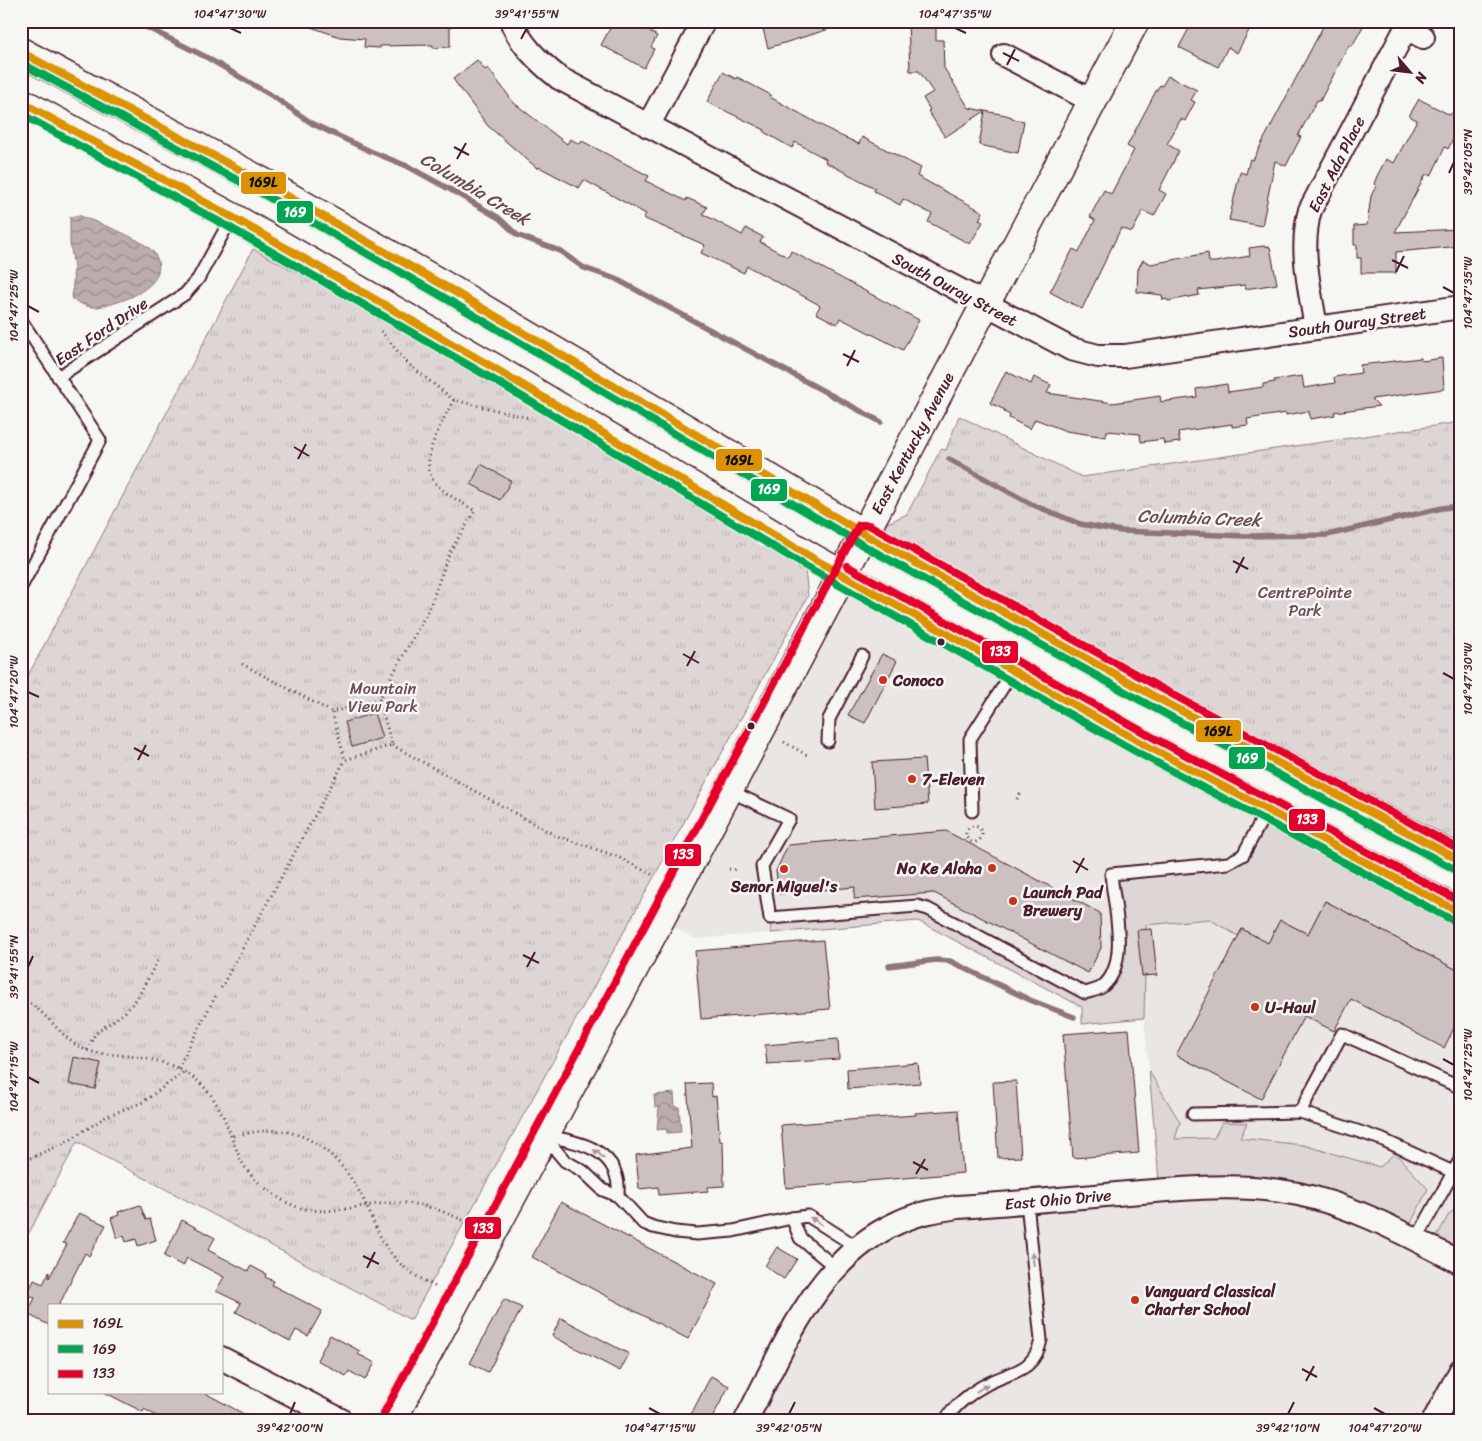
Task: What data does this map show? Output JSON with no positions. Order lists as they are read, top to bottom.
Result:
{
  "streets": {
    "main road": ["East Kentucky Avenue"],
    "street": ["East Ada Place", "South Ouray Street", "East Ohio Drive"],
    "lane": ["East Ford Drive"]
  },
  "crossings": [
    ["East Ada Place", "South Ouray Street"],
    ["South Ouray Street", "East Kentucky Avenue"]
  ],
  "water": ["Columbia Creek"],
  "parks": ["CentrePointe Park", "Mountain View Park"],
  "places": [
    "Conoco",
    "7-Eleven",
    "No Ke Aloha",
    "Senor Miguel's",
    "Launch Pad Brewery",
    "U-Haul",
    "Vanguard Classical Charter School"
  ],
  "lines": ["transit line 169L", "transit line 169", "transit line 133"],
  "legend": ["169L", "169", "133"],
  "north": "bottom right",
  "coordinates": [
    "104°47'30\"W",
    "39°41'55\"N",
    "104°47'35\"W",
    "39°42'05\"N",
    "104°47'25\"W",
    "104°47'20\"W",
    "104°47'15\"W",
    "39°42'00\"N",
    "39°42'10\"N"
  ]
}
